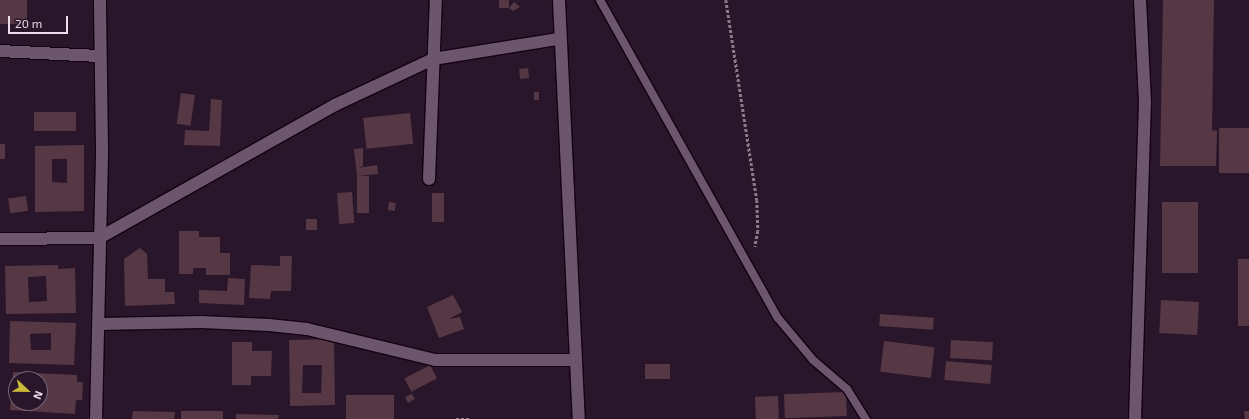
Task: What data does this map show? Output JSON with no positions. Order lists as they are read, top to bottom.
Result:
{
  "scale_bar": "20 m",
  "north": "right"
}
